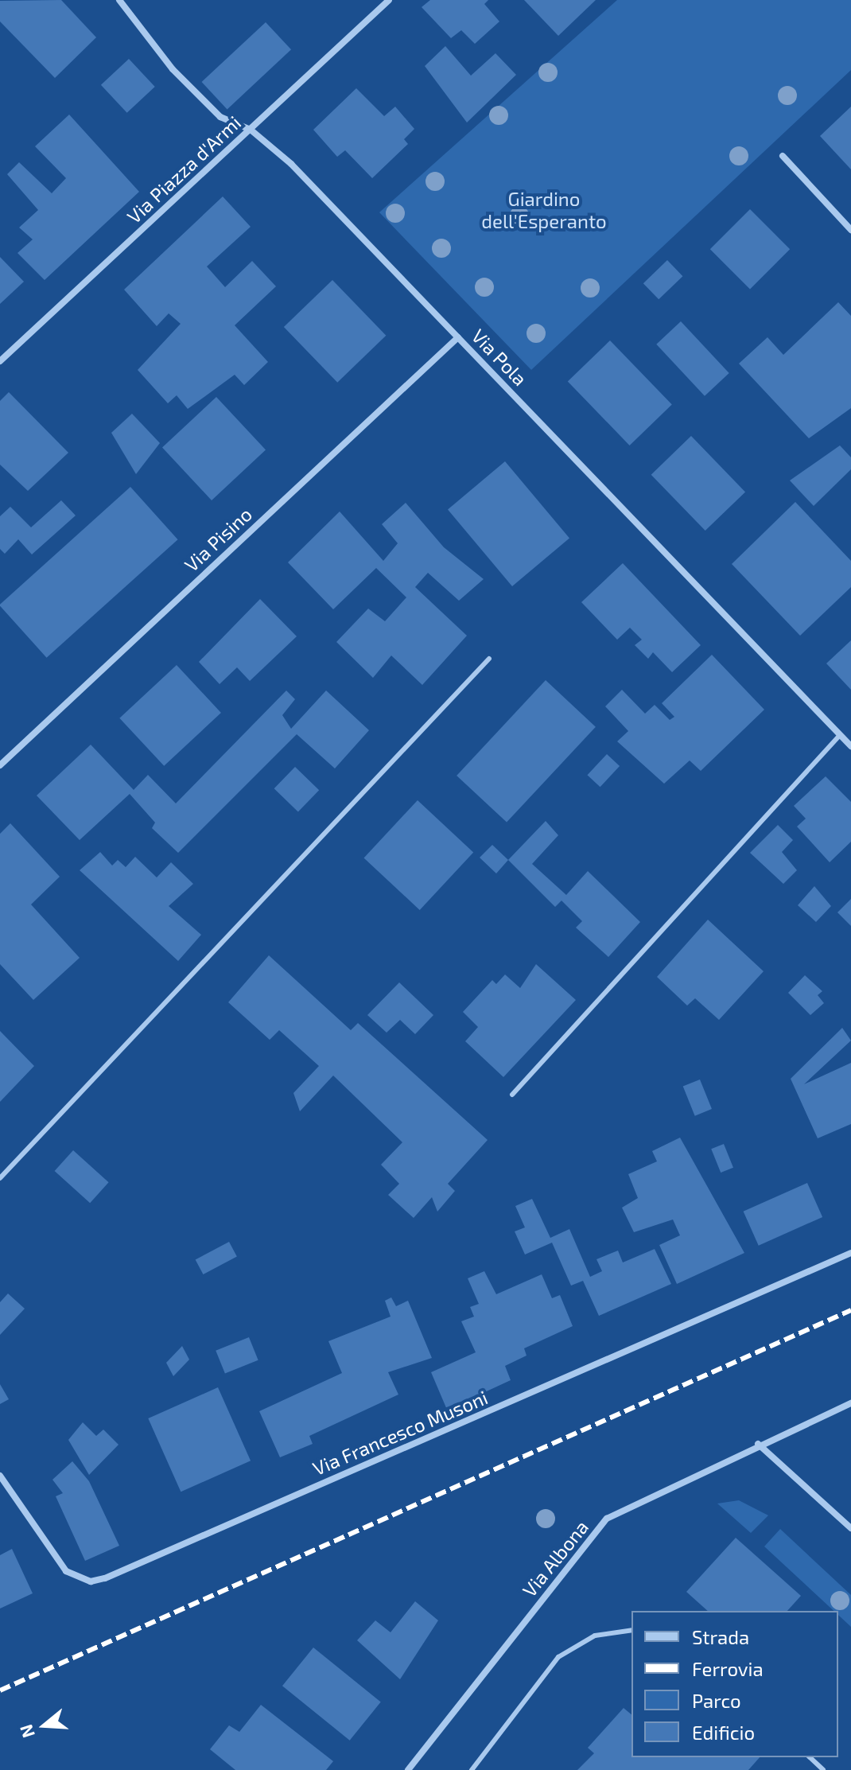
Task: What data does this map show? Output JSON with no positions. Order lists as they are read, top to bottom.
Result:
{
  "streets": {
    "street": [
      "Via Piazza d'Armi",
      "Via Pola",
      "Via Pisino",
      "Via Francesco Musoni",
      "Via Albona"
    ]
  },
  "crossings": [
    ["Via Piazza d'Armi", "Via Pola"],
    ["Via Pola", "Via Pisino"]
  ],
  "parks": ["Giardino dell'Esperanto"],
  "legend": [
    "Strada",
    "Ferrovia",
    "Parco",
    "Edificio"
  ],
  "north": "left"
}
